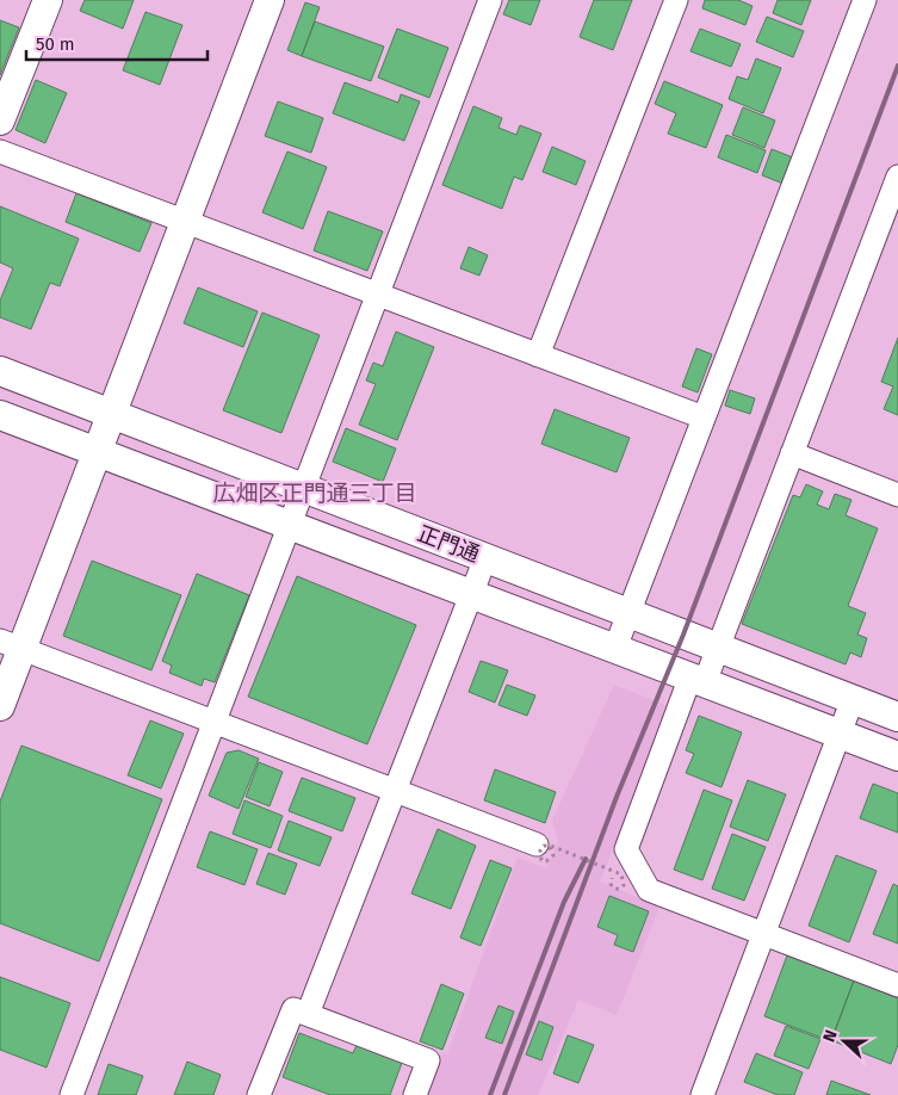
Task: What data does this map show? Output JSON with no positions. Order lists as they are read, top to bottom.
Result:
{
  "streets": {
    "street": ["正門通"]
  },
  "districts": ["広畑区正門通三丁目"],
  "scale_bar": "50 m",
  "north": "left"
}
